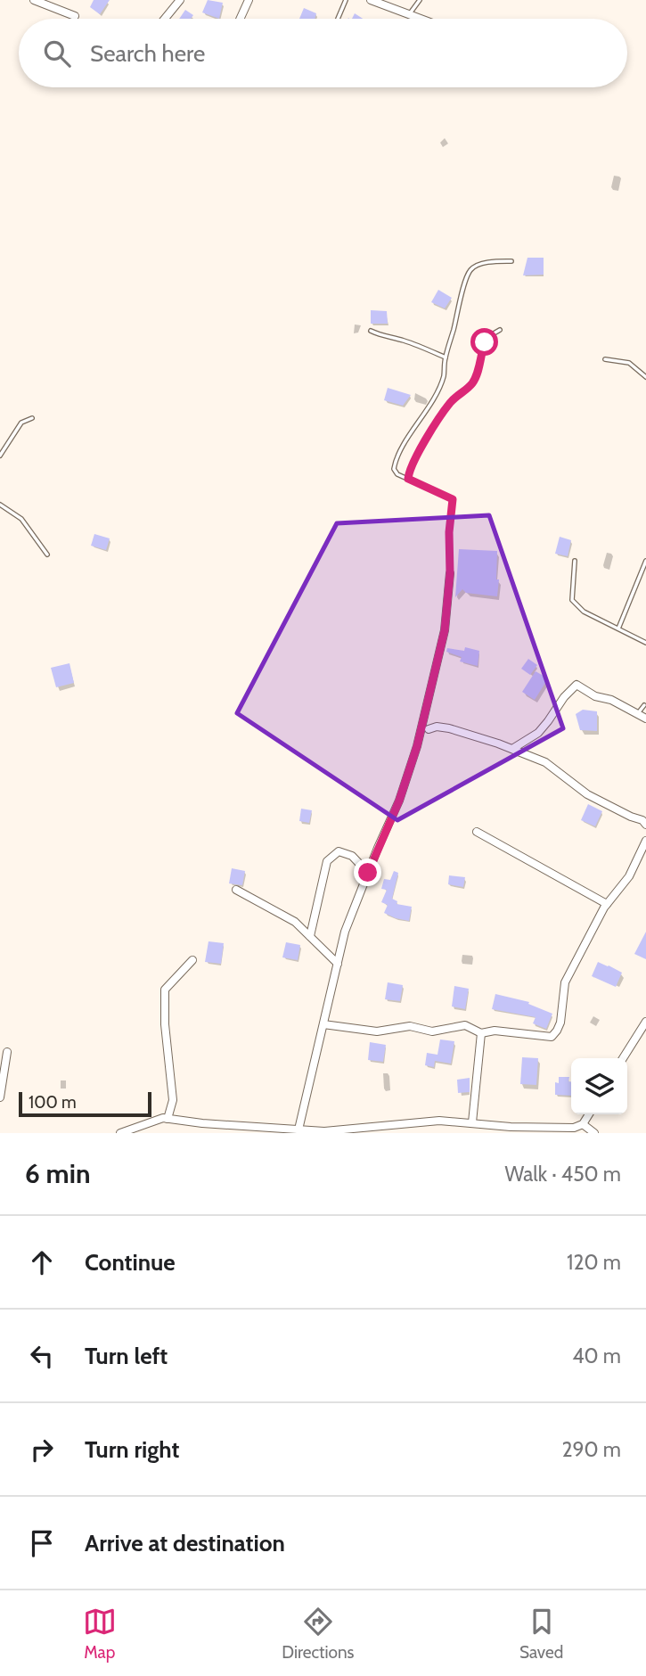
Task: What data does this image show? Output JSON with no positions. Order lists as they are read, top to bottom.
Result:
{
  "scale_bar": "100 m",
  "page": {
    "search": "Search here",
    "scale": "100 m",
    "heading": ["6 min", "Walk · 450 m"],
    "list": [
      ["Continue", "120 m"],
      ["Turn left", "40 m"],
      ["Turn right", "290 m"],
      "Arrive at destination"
    ],
    "nav": ["Map", "Directions", "Saved"]
  }
}
